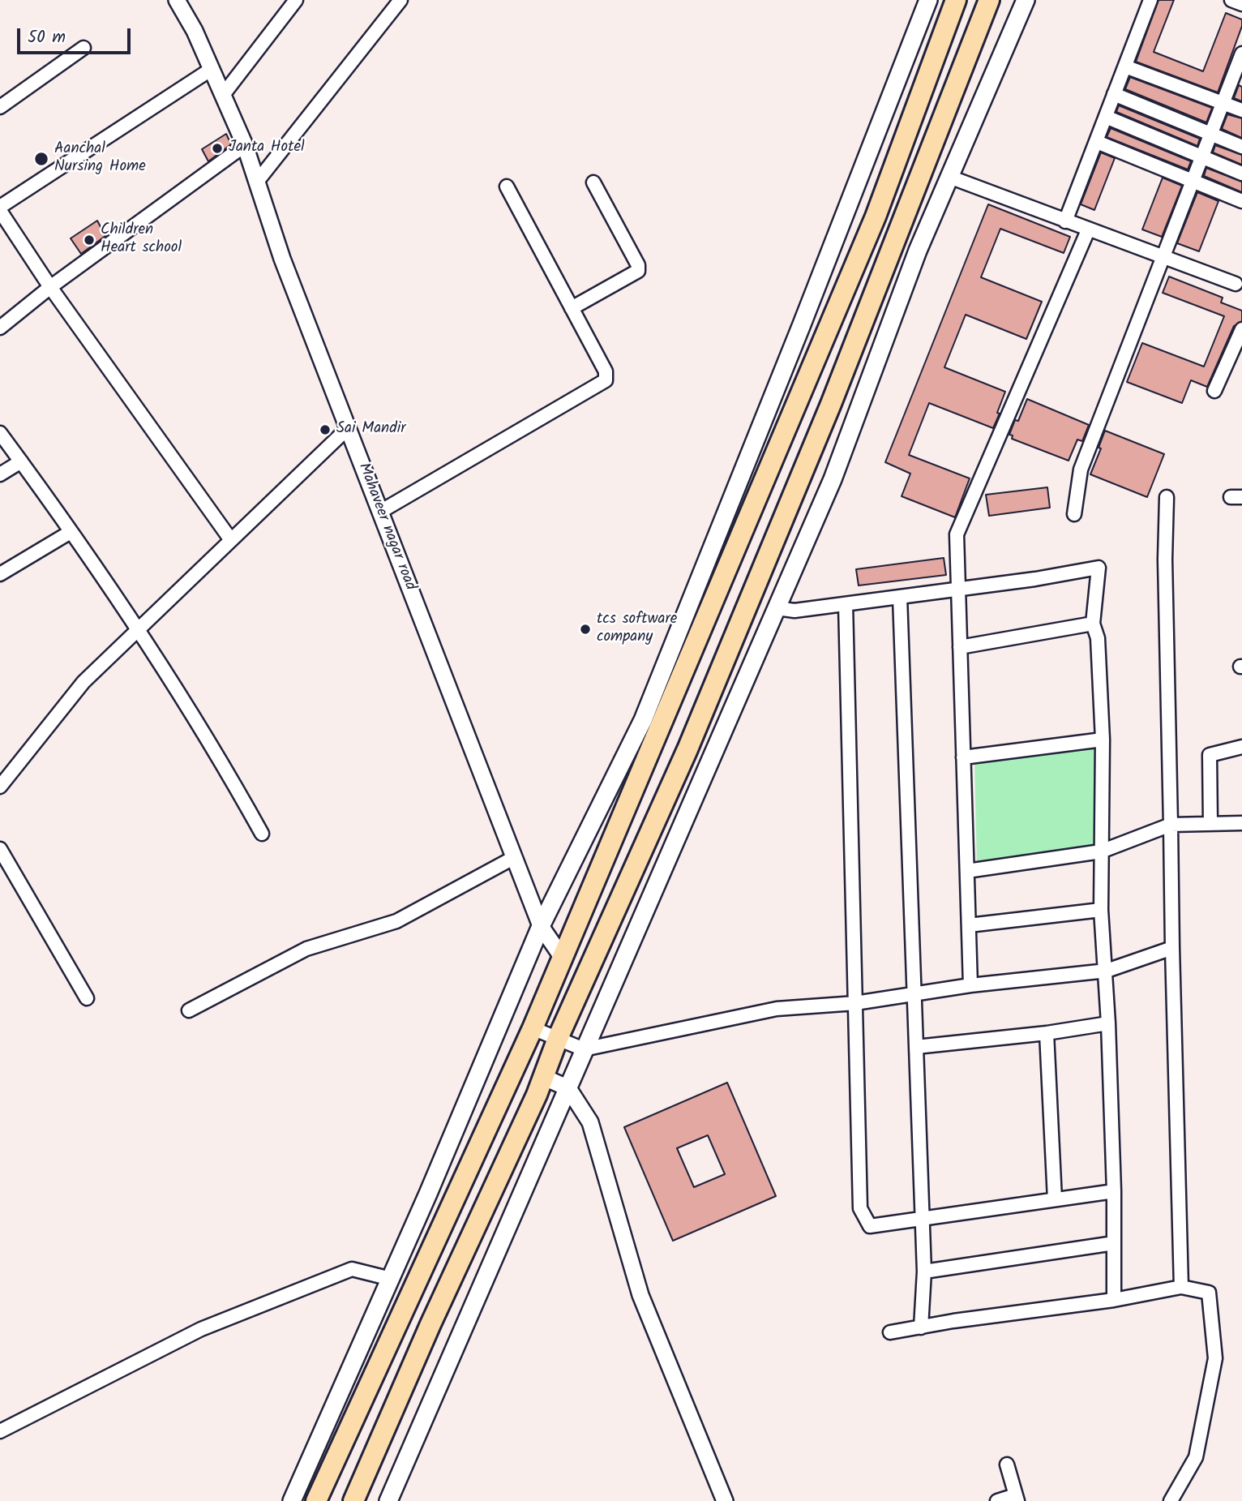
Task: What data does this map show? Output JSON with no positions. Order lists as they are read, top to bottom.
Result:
{
  "streets": {
    "street": ["Mahaveer nagar road"]
  },
  "places": [
    "Janta Hotel",
    "Aanchal Nursing Home",
    "Children Heart school",
    "Sai Mandir",
    "tcs software company"
  ],
  "scale_bar": "50 m"
}
